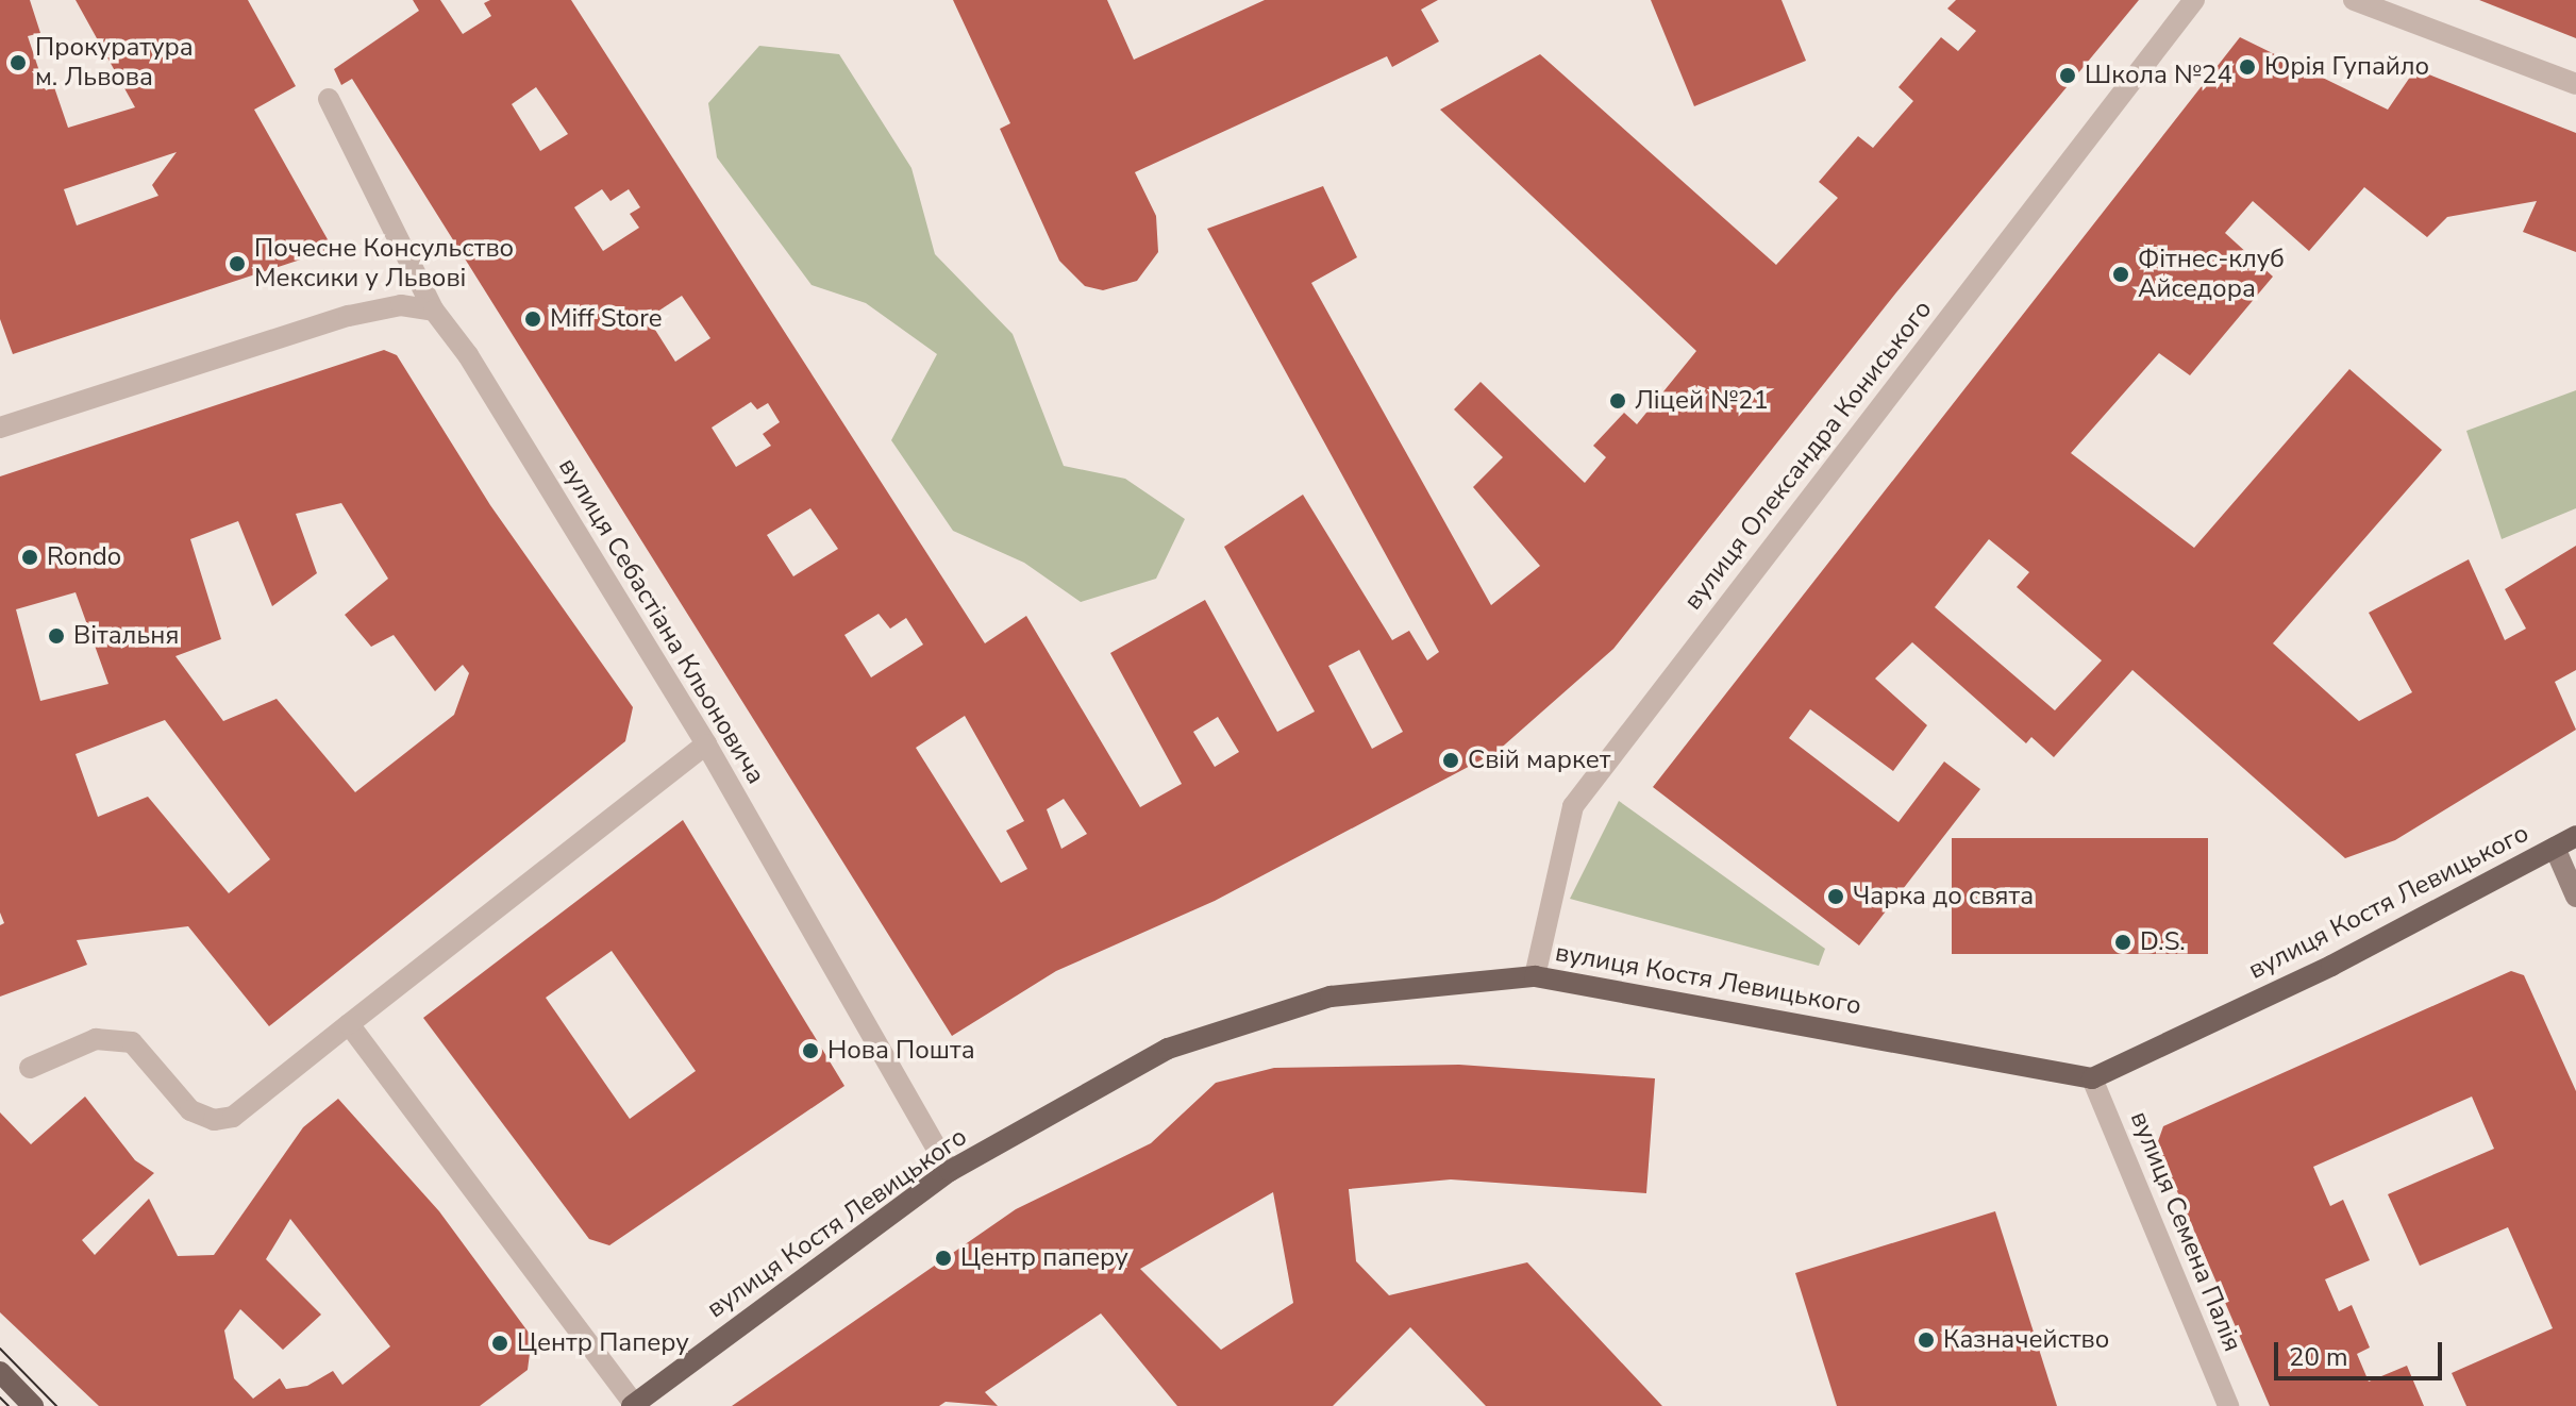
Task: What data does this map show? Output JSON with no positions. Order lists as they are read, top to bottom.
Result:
{
  "streets": {
    "main road": ["вулиця Костя Левицького"],
    "street": ["вулиця Олександра Кониського", "вулиця Себастіана Кльоновича", "вулиця Семена Палія"]
  },
  "crossings": [
    ["вулиця Олександра Кониського", "вулиця Костя Левицького"],
    ["вулиця Себастіана Кльоновича", "вулиця Костя Левицького"],
    ["вулиця Костя Левицького", "вулиця Семена Палія"]
  ],
  "places": [
    "Прокуратура м. Львова",
    "Юрія Гупайло",
    "Школа №24",
    "Почесне Консульство Мексики у Львові",
    "Фітнес-клуб Айседора",
    "Miff Store",
    "Ліцей №21",
    "Rondo",
    "Вітальня",
    "Свiй маркет",
    "Чарка до свята",
    "D.S.",
    "Нова Пошта",
    "Центр паперу",
    "Казначейство",
    "Центр Паперу"
  ],
  "scale_bar": "20 m"
}
